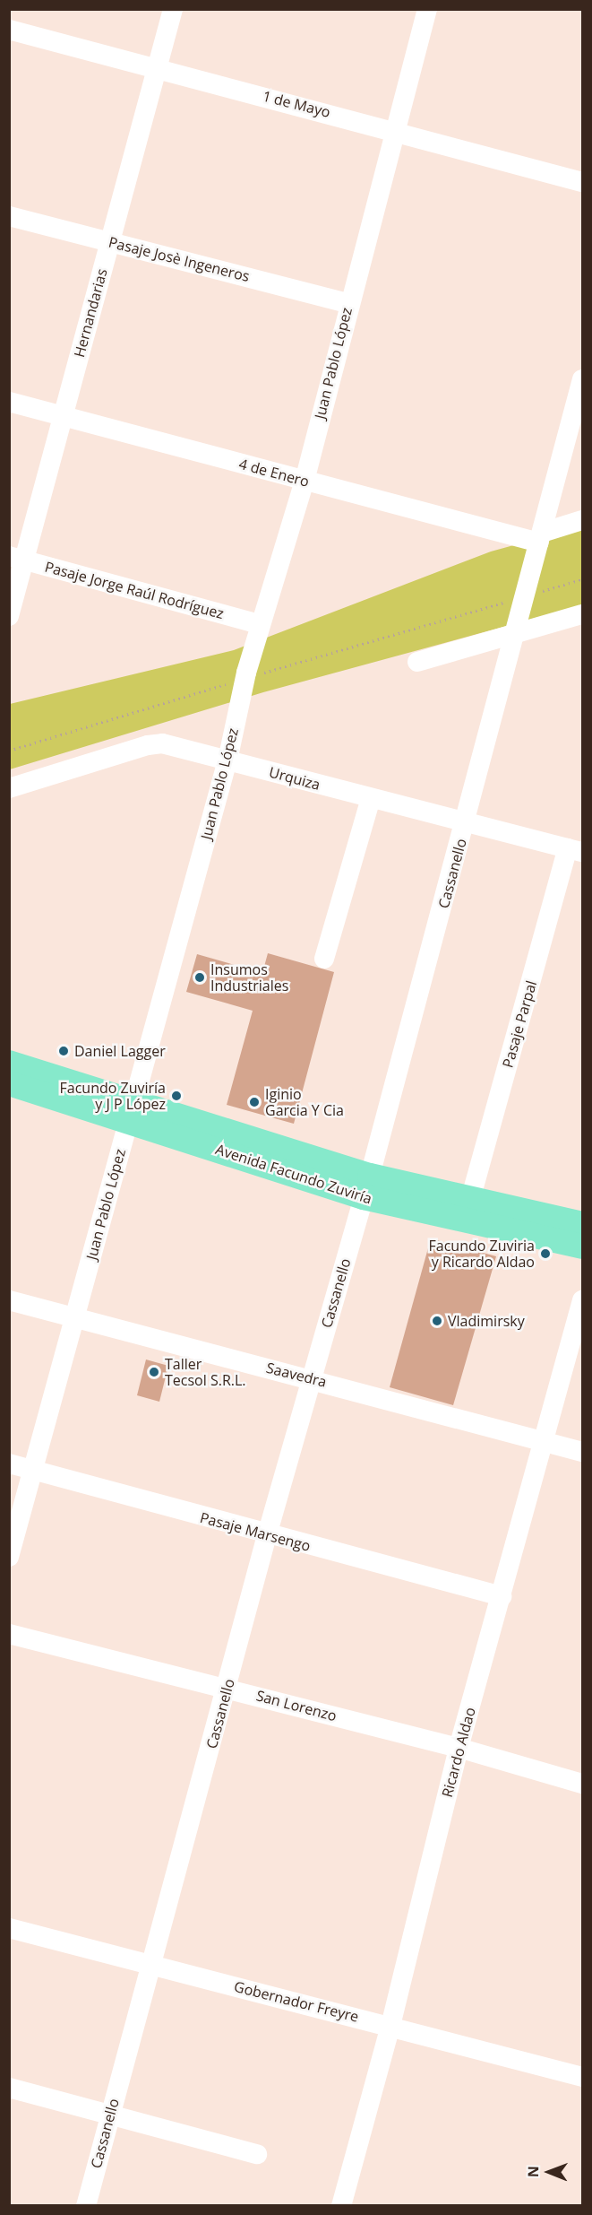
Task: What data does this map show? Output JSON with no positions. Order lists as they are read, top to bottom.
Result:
{
  "streets": {
    "main road": ["Avenida Facundo Zuviría"],
    "street": [
      "1 de Mayo",
      "Pasaje Josè Ingeneros",
      "Hernandarias",
      "Juan Pablo López",
      "4 de Enero",
      "Pasaje Jorge Raúl Rodríguez",
      "Urquiza",
      "Cassanello",
      "Pasaje Parpal",
      "Saavedra",
      "Pasaje Marsengo",
      "San Lorenzo",
      "Ricardo Aldao",
      "Gobernador Freyre"
    ]
  },
  "crossings": [
    ["1 de Mayo", "Hernandarias"],
    ["1 de Mayo", "Juan Pablo López"],
    ["Pasaje Josè Ingeneros", "Hernandarias"],
    ["Pasaje Josè Ingeneros", "Juan Pablo López"],
    ["Hernandarias", "4 de Enero"],
    ["Hernandarias", "Pasaje Jorge Raúl Rodríguez"],
    ["Juan Pablo López", "4 de Enero"],
    ["Juan Pablo López", "Pasaje Jorge Raúl Rodríguez"],
    ["Juan Pablo López", "Urquiza"],
    ["Juan Pablo López", "Avenida Facundo Zuviría"],
    ["Juan Pablo López", "Saavedra"],
    ["Juan Pablo López", "Pasaje Marsengo"],
    ["4 de Enero", "Cassanello"],
    ["Urquiza", "Cassanello"],
    ["Urquiza", "Pasaje Parpal"],
    ["Cassanello", "Avenida Facundo Zuviría"],
    ["Cassanello", "Saavedra"],
    ["Cassanello", "Pasaje Marsengo"],
    ["Cassanello", "San Lorenzo"],
    ["Cassanello", "Gobernador Freyre"],
    ["Pasaje Parpal", "Avenida Facundo Zuviría"],
    ["Saavedra", "Ricardo Aldao"],
    ["Pasaje Marsengo", "Ricardo Aldao"],
    ["San Lorenzo", "Ricardo Aldao"],
    ["Ricardo Aldao", "Gobernador Freyre"]
  ],
  "places": [
    "Insumos Industriales",
    "Daniel Lagger",
    "Facundo Zuviría y J P López",
    "Iginio Garcia Y Cia",
    "Facundo Zuviria y Ricardo Aldao",
    "Vladimirsky",
    "Taller Tecsol S.R.L."
  ],
  "north": "left"
}
